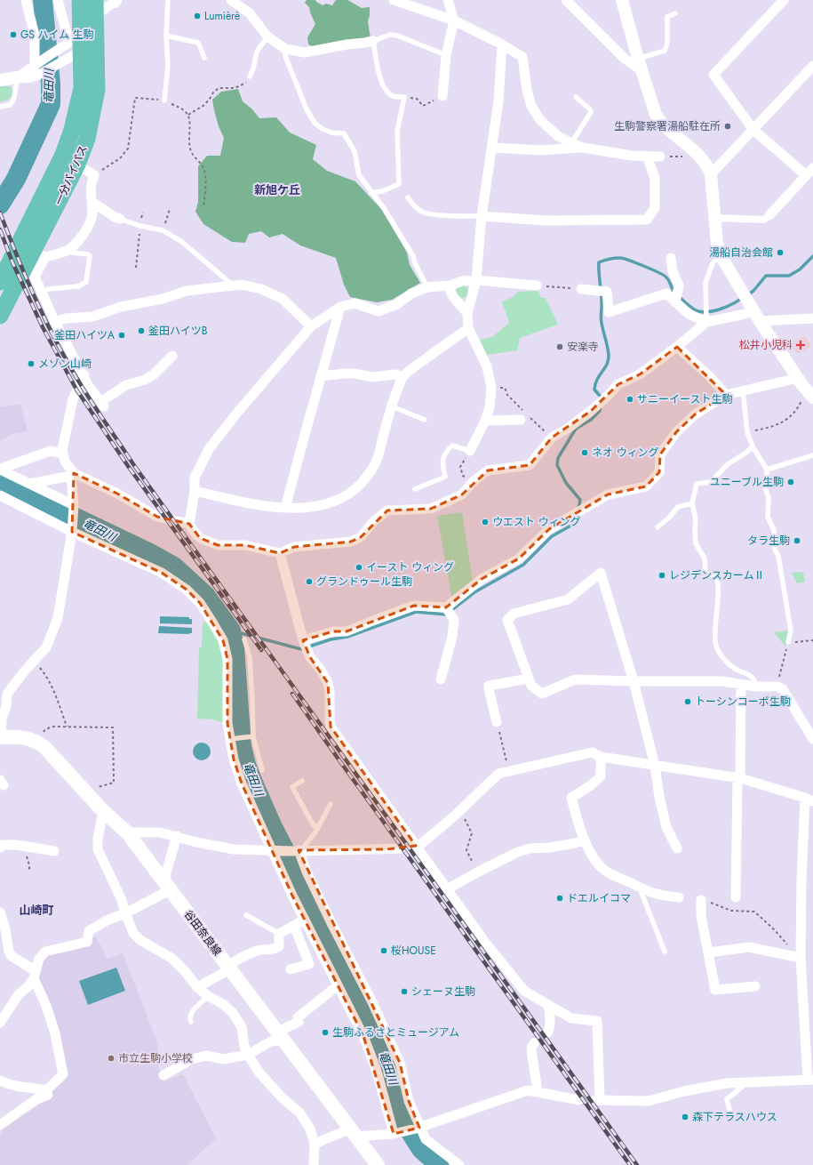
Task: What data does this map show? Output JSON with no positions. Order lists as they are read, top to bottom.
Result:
{
  "streets": {
    "highway": ["一分バイパス"],
    "main road": ["谷田奈良線"]
  },
  "districts": ["新旭ケ丘", "山崎町"],
  "water": ["竜田川"],
  "places": {
    "other": [
      "Lumièrè",
      "GS ハイム 生駒",
      "生駒警察署湯船駐在所",
      "湯船自治会館",
      "釜田ハイツB",
      "釜田ハイツA",
      "安楽寺",
      "メゾン山崎",
      "サニーイースト生駒",
      "ネオ ウィング",
      "ユニーブル生駒",
      "ウエスト ウィング",
      "タラ生駒",
      "イースト ウィング",
      "レジデンスカームⅡ",
      "グランドゥール生駒",
      "トーシンコーポ生駒",
      "ドエルイコマ",
      "桜HOUSE",
      "シェーヌ生駒",
      "生駒ふるさとミュージアム",
      "市立生駒小学校",
      "森下テラスハウス"
    ],
    "health": ["松井小児科"]
  }
}
